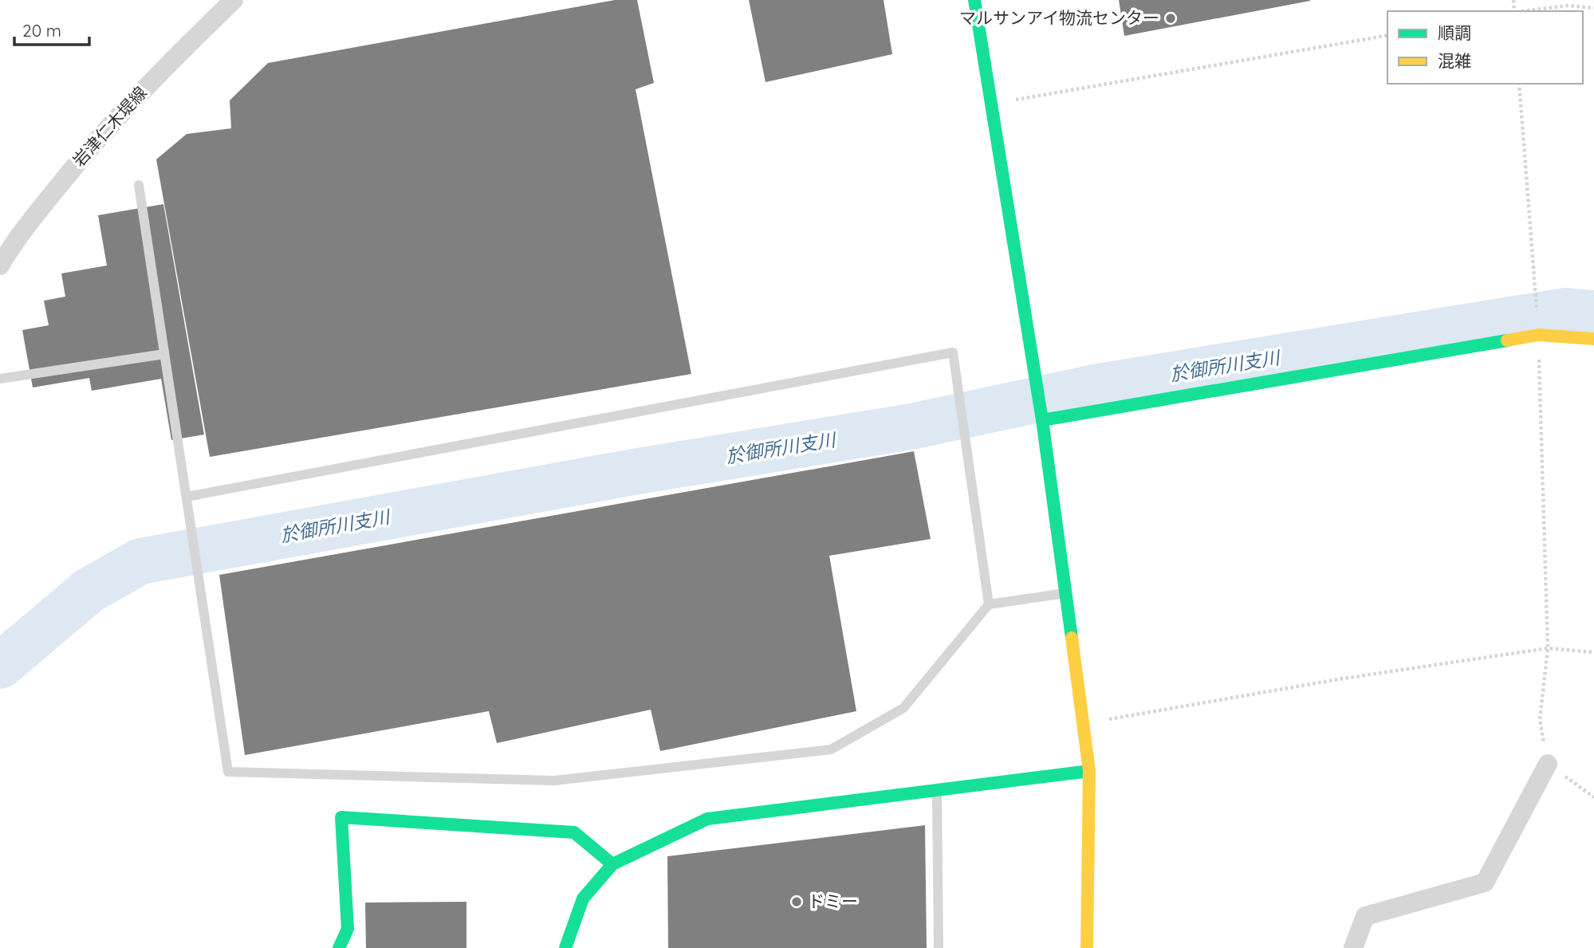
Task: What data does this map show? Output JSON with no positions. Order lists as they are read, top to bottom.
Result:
{
  "streets": {
    "street": ["岩津仁木堤線"]
  },
  "water": ["於御所川支川"],
  "places": ["マルサンアイ物流センター", "ドミー"],
  "legend": ["順調", "混雑"],
  "scale_bar": "20 m"
}
